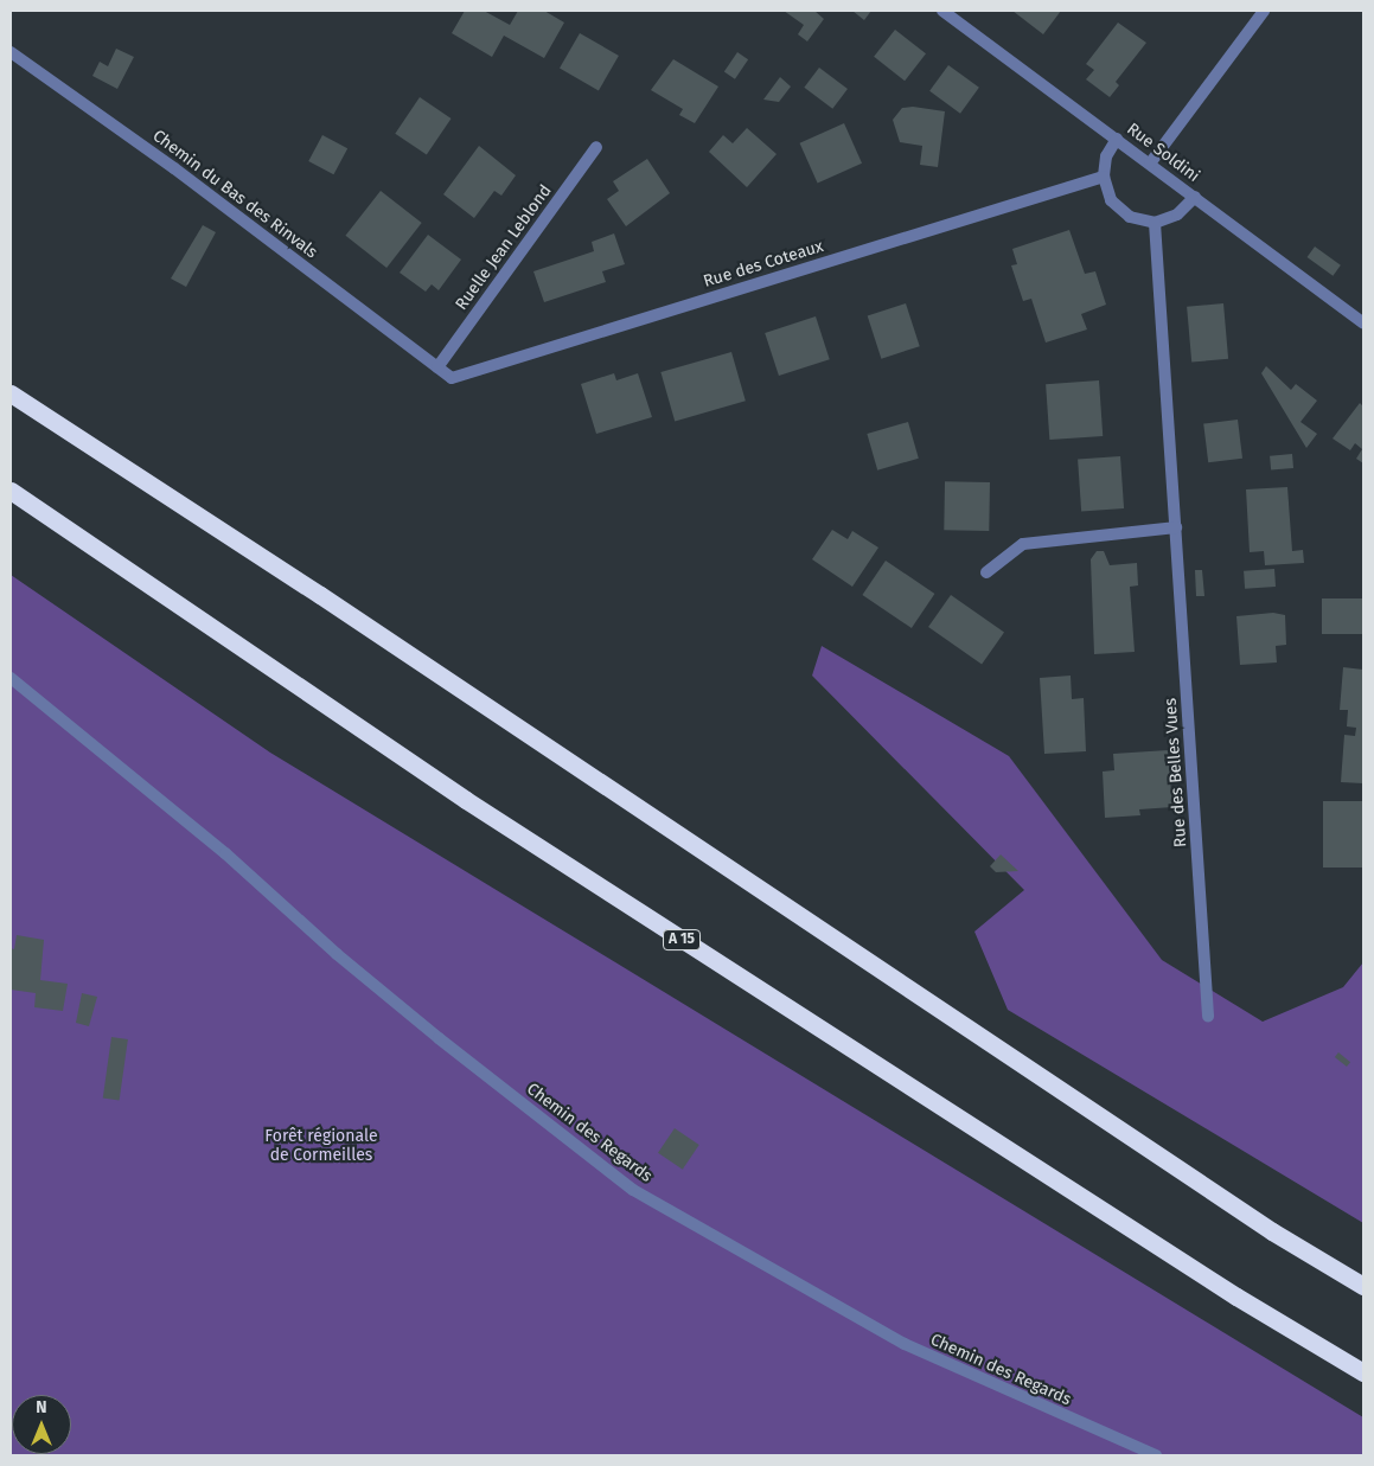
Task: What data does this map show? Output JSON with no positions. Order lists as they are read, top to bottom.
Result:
{
  "streets": {
    "highway": ["A 15"],
    "street": [
      "Rue Soldini",
      "Chemin du Bas des Rinvals",
      "Ruelle Jean Leblond",
      "Rue des Coteaux",
      "Rue des Belles Vues",
      "Chemin des Regards"
    ]
  },
  "crossings": [
    ["Chemin du Bas des Rinvals", "Ruelle Jean Leblond"],
    ["Chemin du Bas des Rinvals", "Rue des Coteaux"],
    ["Ruelle Jean Leblond", "Rue des Coteaux"]
  ],
  "parks": ["Forêt régionale de Cormeilles"],
  "north": "top"
}
